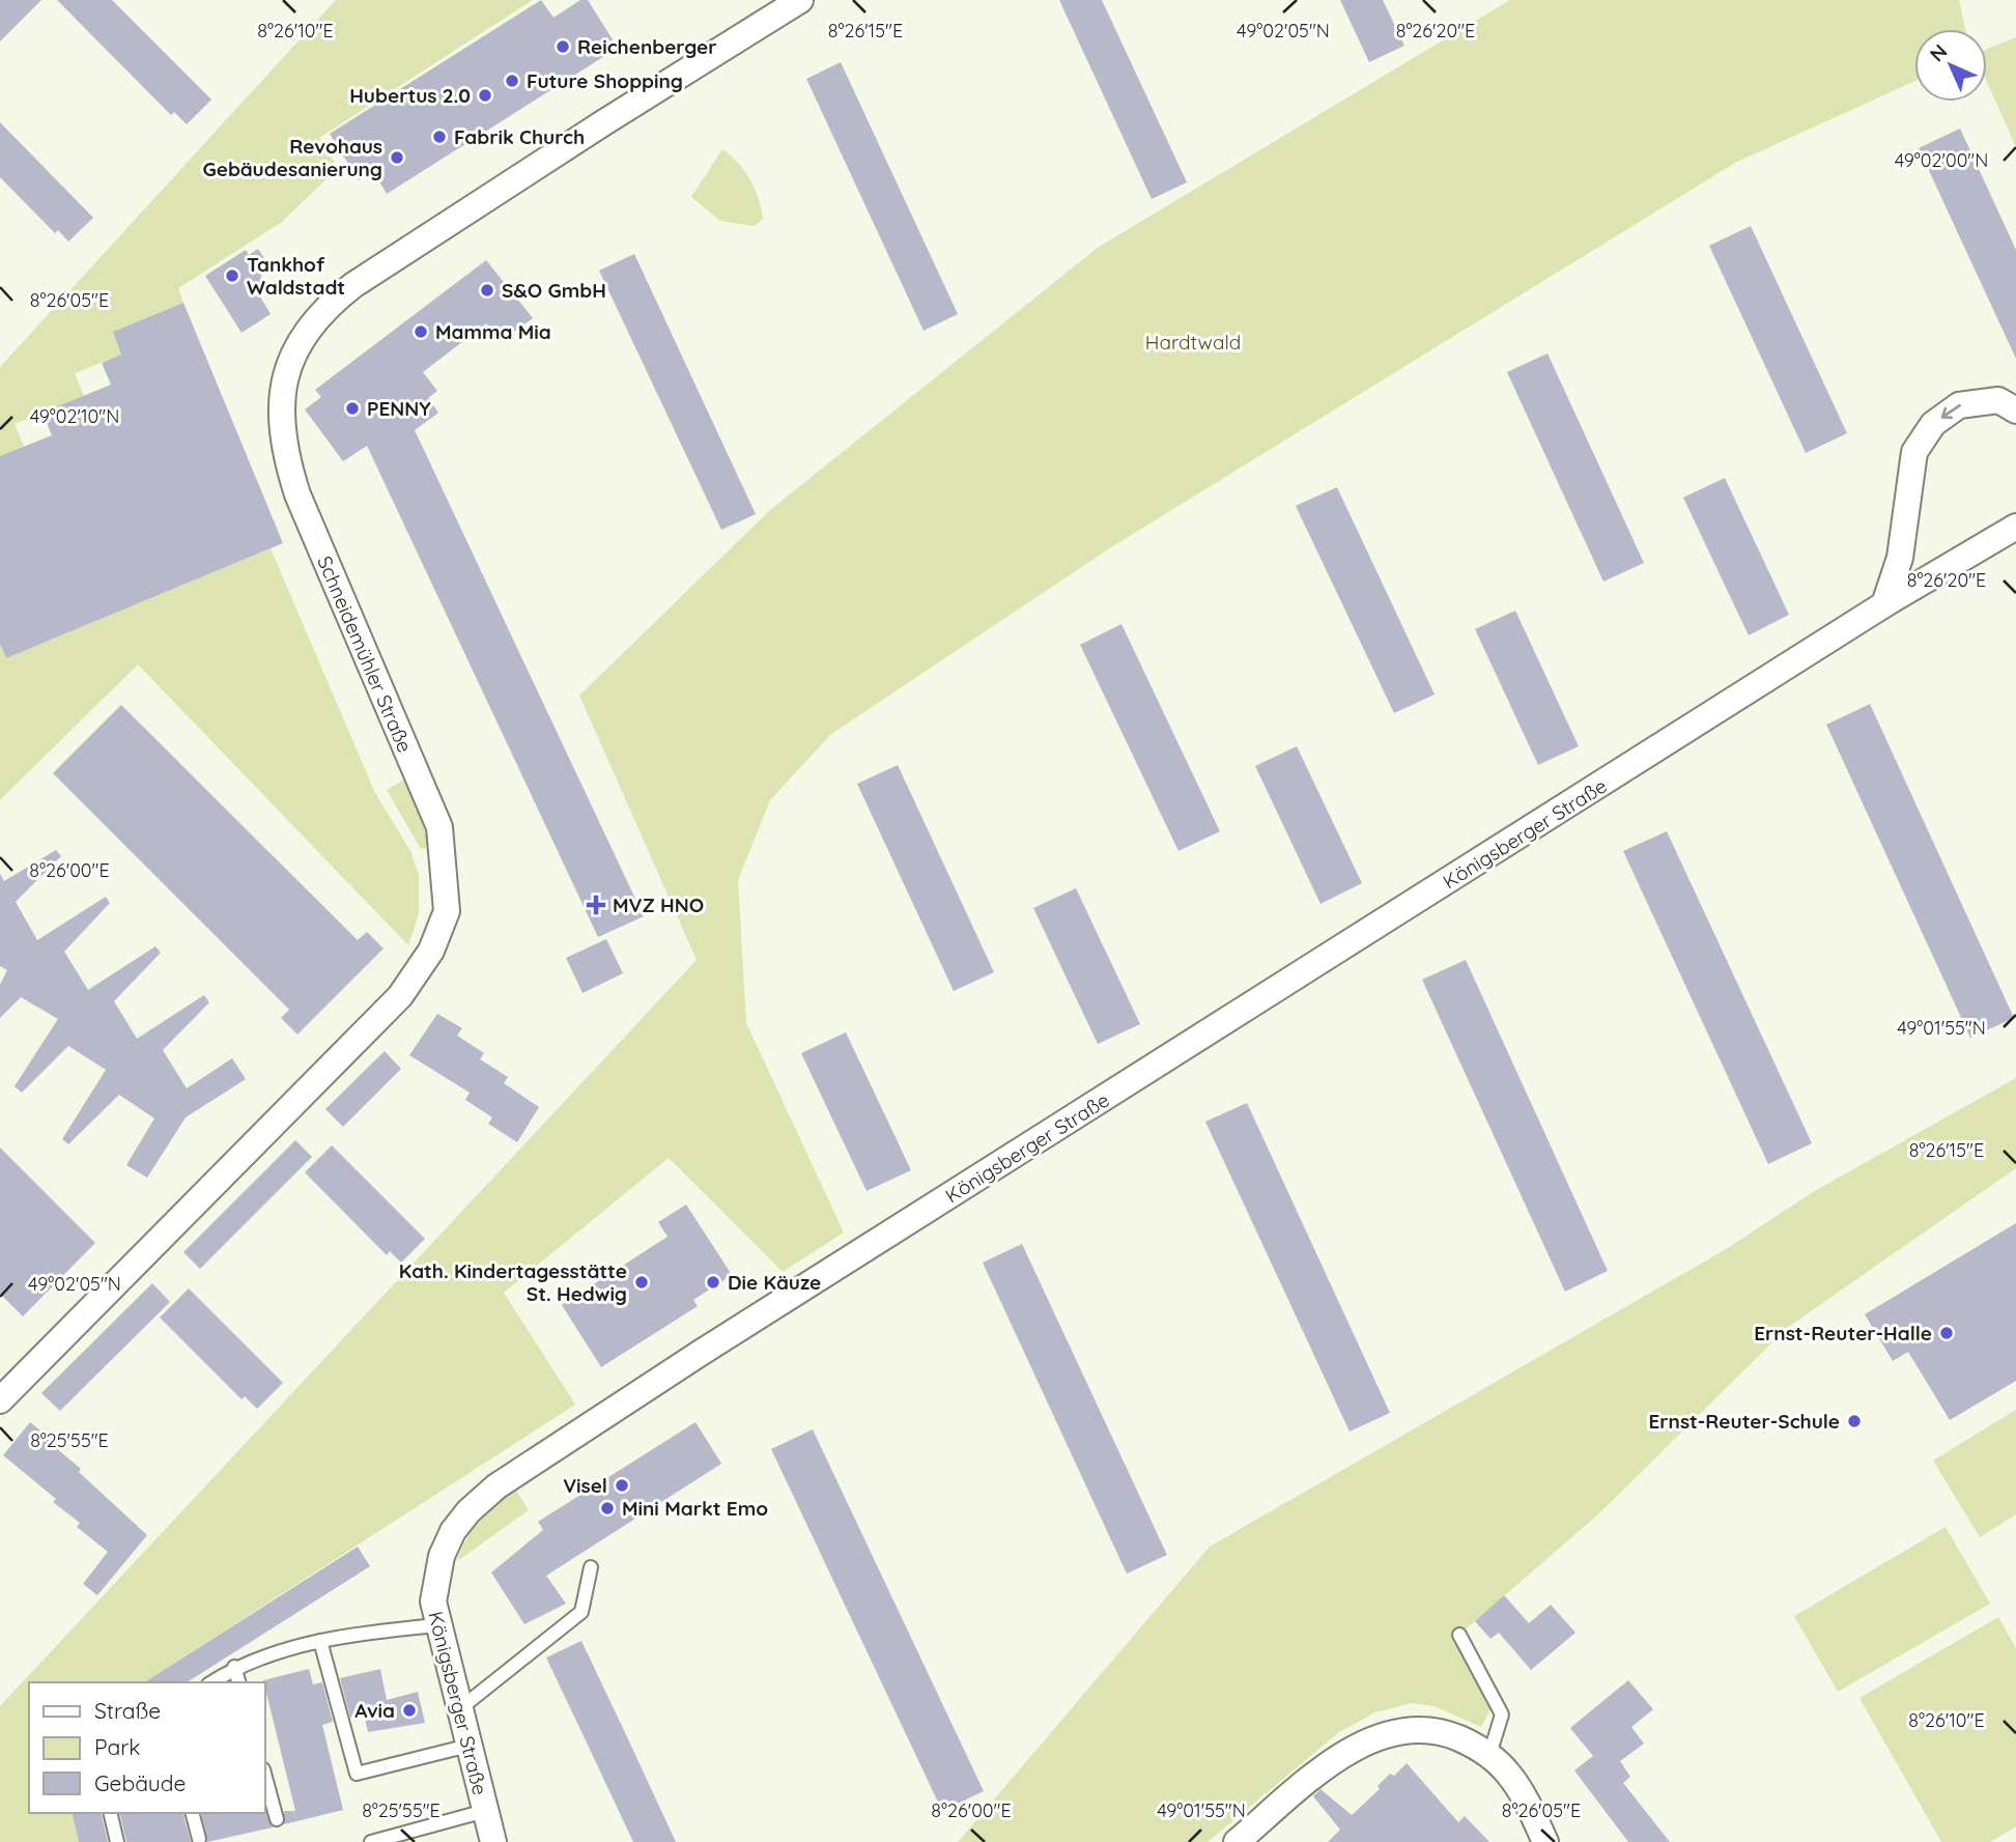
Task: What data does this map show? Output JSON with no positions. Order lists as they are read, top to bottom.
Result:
{
  "streets": {
    "street": ["Schneidemühler Straße", "Königsberger Straße"]
  },
  "parks": ["Hardtwald"],
  "places": {
    "other": [
      "Reichenberger",
      "Future Shopping",
      "Hubertus 2.0",
      "Fabrik Church",
      "Revohaus Gebäudesanierung",
      "Tankhof Waldstadt",
      "S&O GmbH",
      "Mamma Mia",
      "PENNY",
      "Kath. Kindertagesstätte St. Hedwig",
      "Die Käuze",
      "Ernst-Reuter-Halle",
      "Ernst-Reuter-Schule",
      "Visel",
      "Mini Markt Emo",
      "Avia"
    ],
    "health": ["MVZ HNO"]
  },
  "legend": ["Straße", "Park", "Gebäude"],
  "north": "top left",
  "coordinates": [
    "8°26'15\"E",
    "8°26'10\"E",
    "49°02'05\"N",
    "8°26'20\"E",
    "49°02'00\"N",
    "8°26'05\"E",
    "49°02'10\"N",
    "8°26'00\"E",
    "49°01'55\"N",
    "8°25'55\"E"
  ]
}
